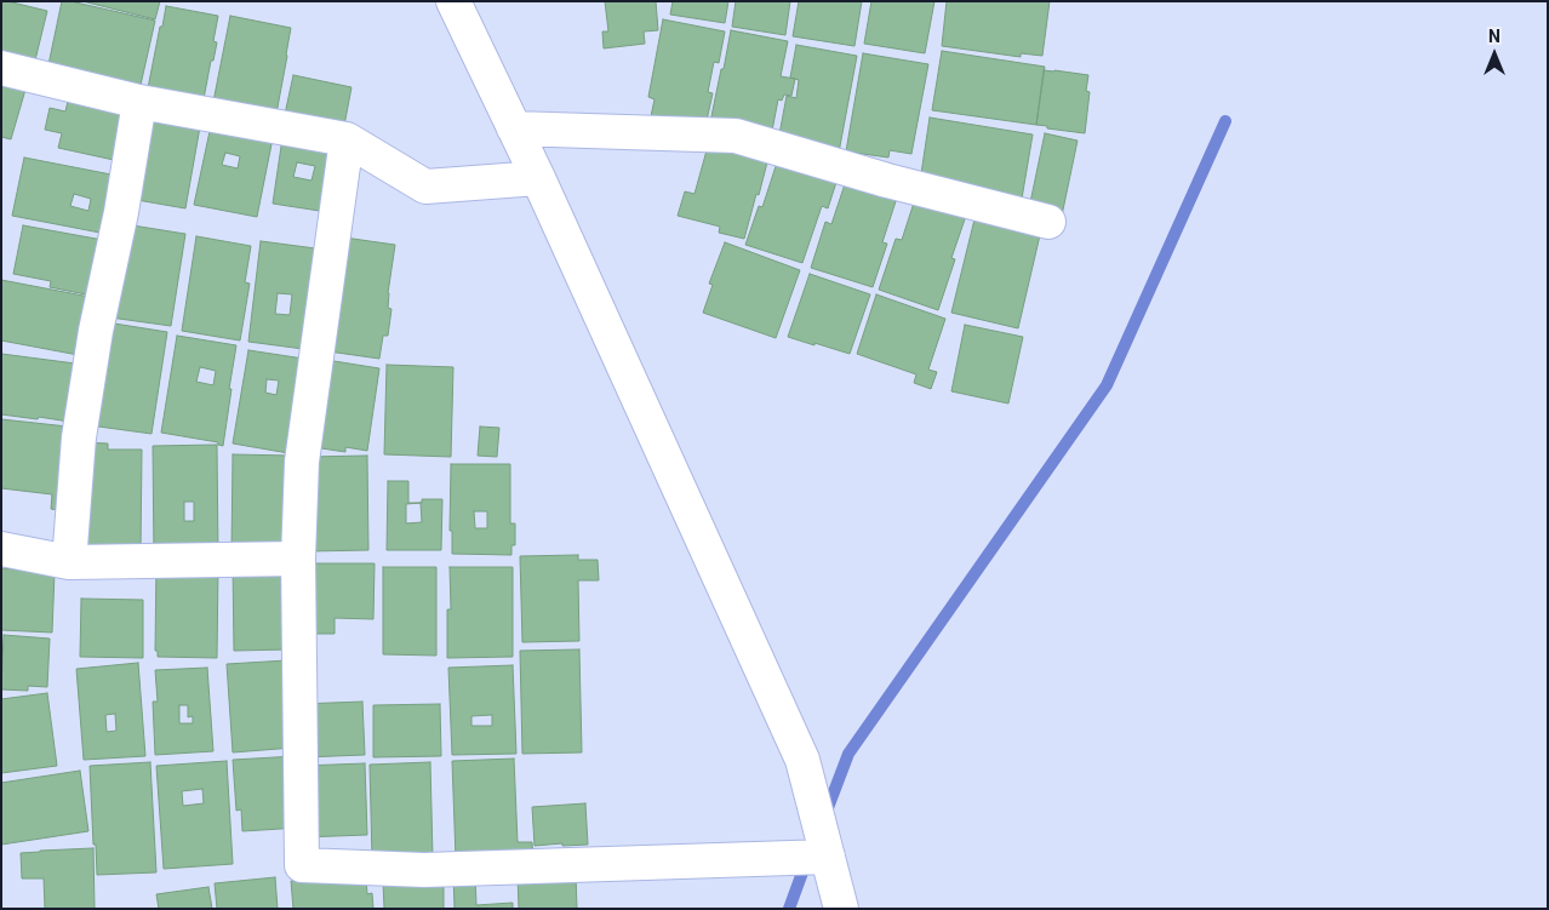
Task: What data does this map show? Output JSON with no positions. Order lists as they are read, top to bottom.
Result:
{
  "north": "top"
}
